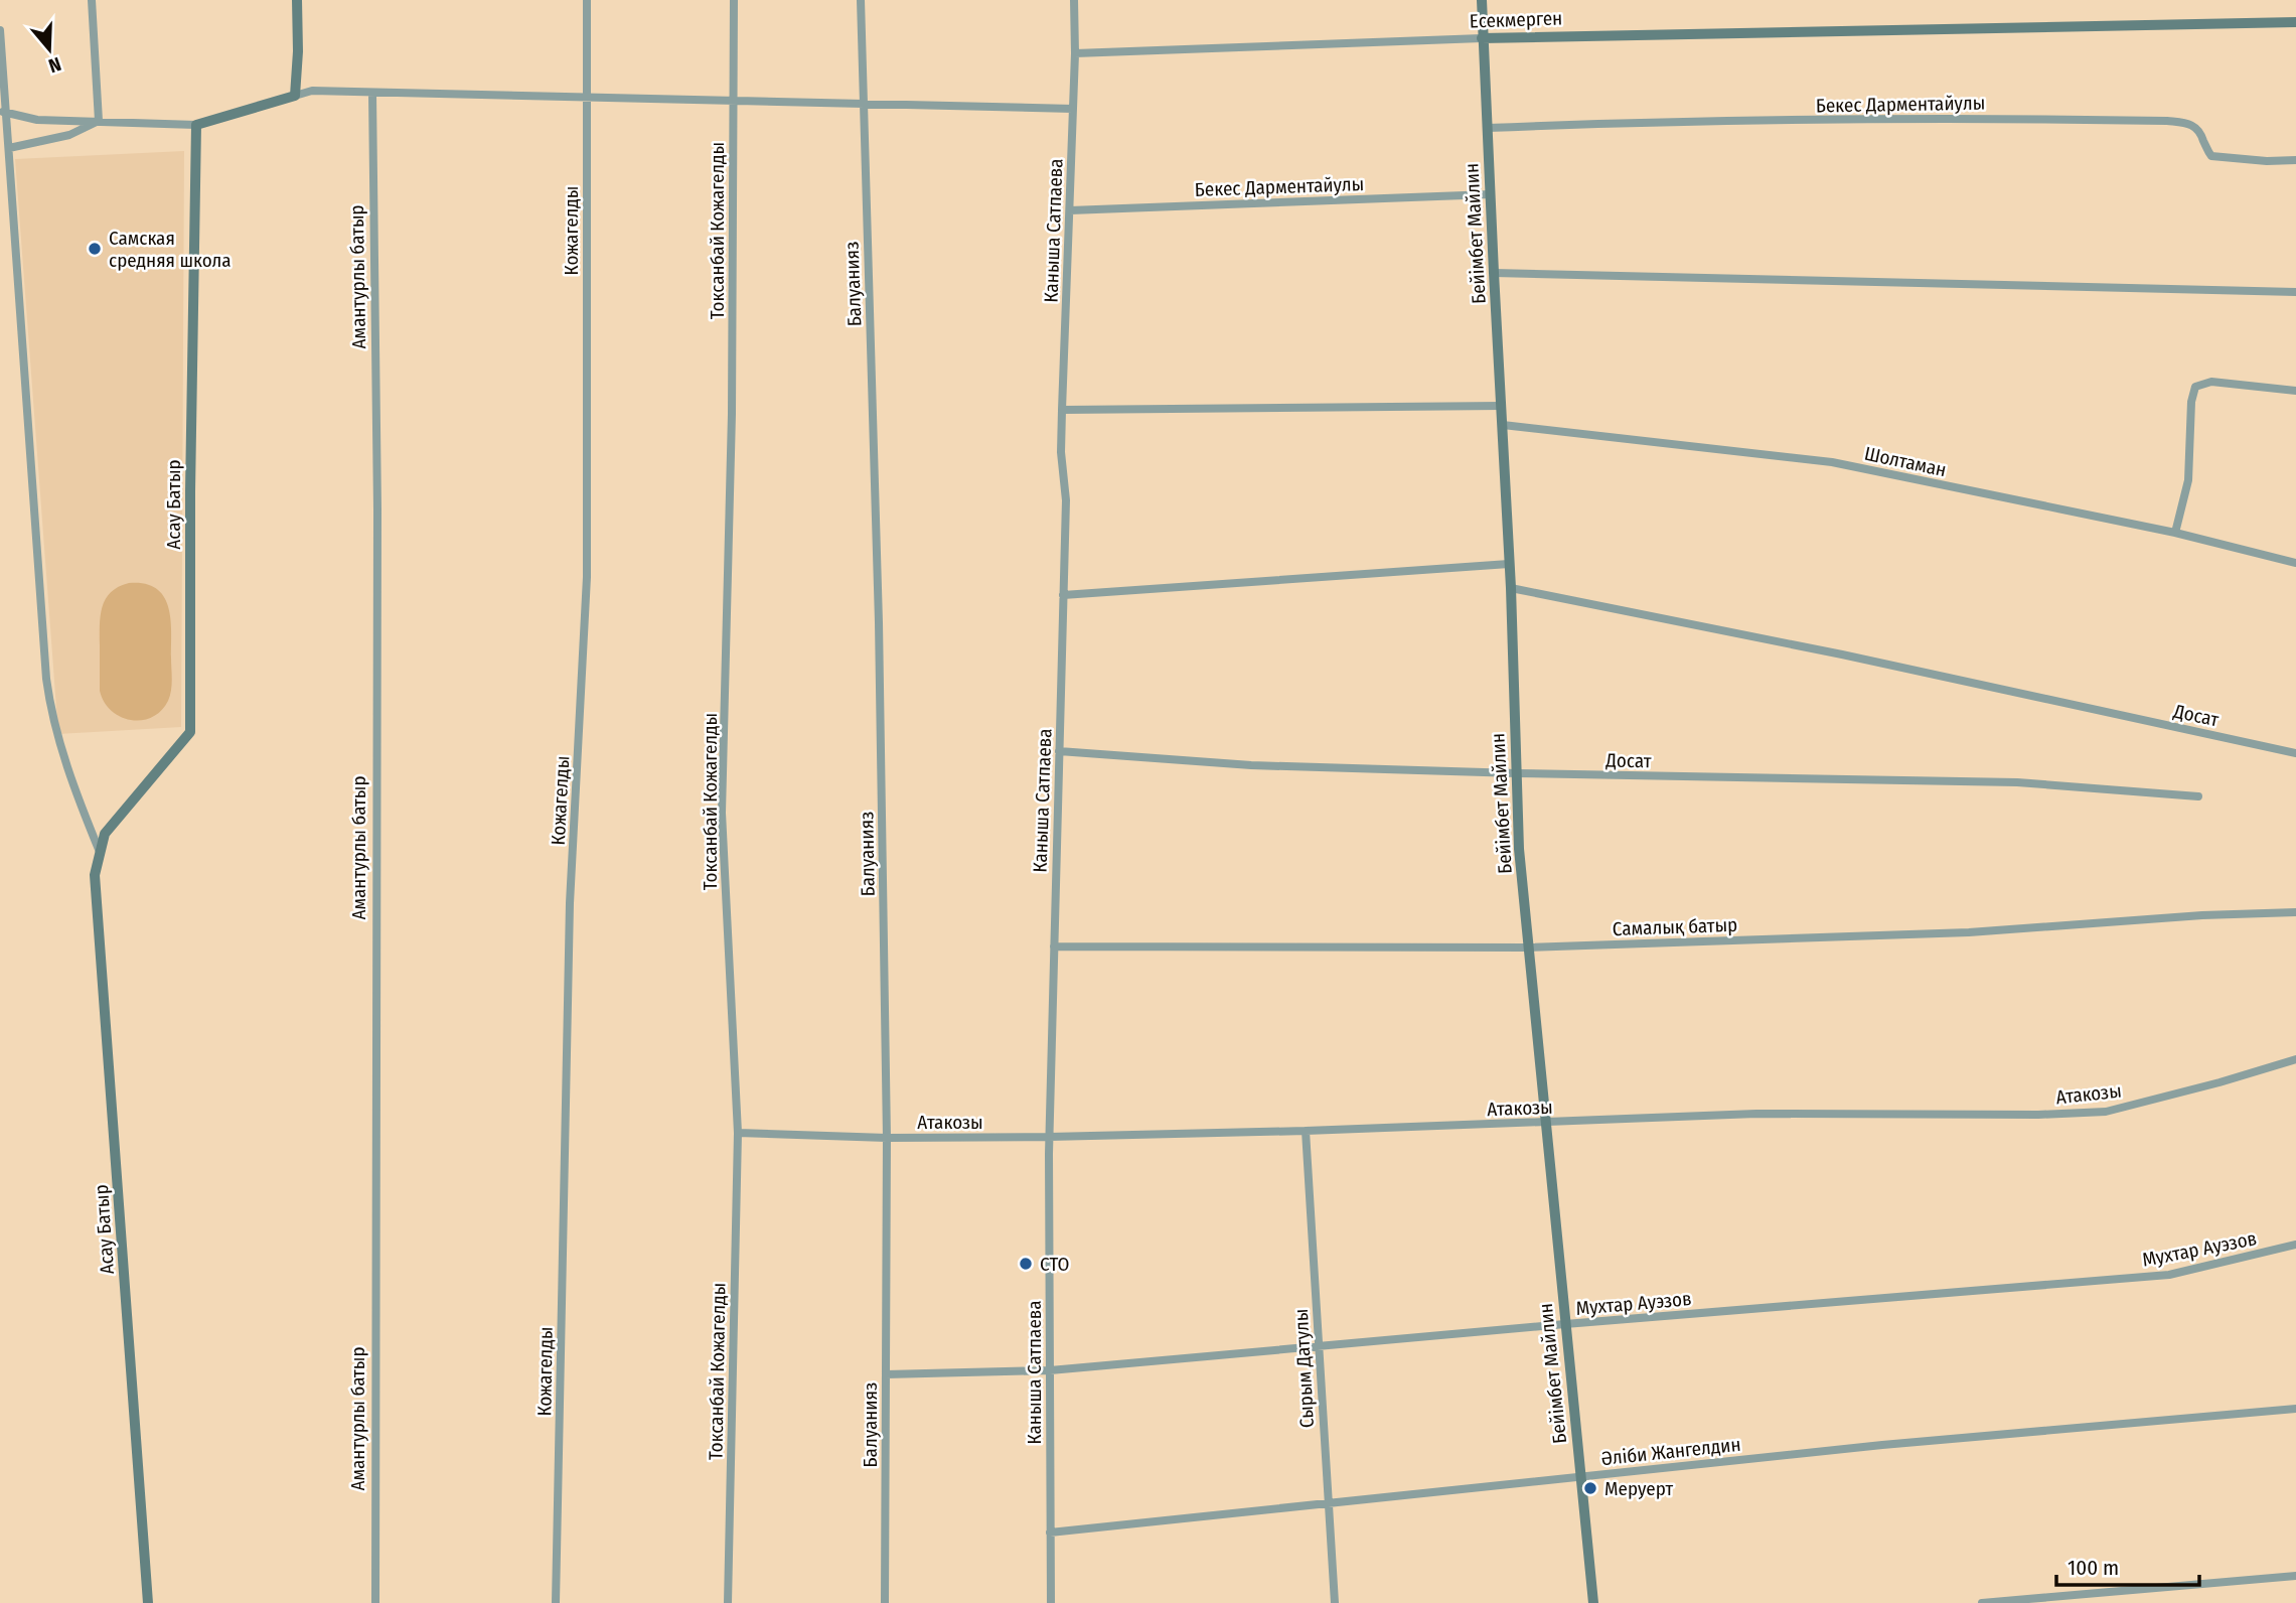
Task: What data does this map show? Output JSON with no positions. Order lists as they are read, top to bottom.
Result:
{
  "streets": {
    "street": [
      "Eсекмерген",
      "Бекес Дарментайулы",
      "Кожагелды",
      "Токсанбай Кожагелды",
      "Каныша Сатпаева",
      "Бейімбет Майлин",
      "Амантурлы батыр",
      "Балуанияз",
      "Шолтаман",
      "Асау Батыр",
      "Досат",
      "Самалық батыр",
      "Атакозы",
      "Мухтар Ауэзов",
      "Сырым Датулы",
      "Әліби Жангелдин"
    ]
  },
  "crossings": [
    ["Eсекмерген", "Каныша Сатпаева"],
    ["Eсекмерген", "Бейімбет Майлин"],
    ["Бекес Дарментайулы", "Каныша Сатпаева"],
    ["Бекес Дарментайулы", "Бейімбет Майлин"],
    ["Токсанбай Кожагелды", "Атакозы"],
    ["Каныша Сатпаева", "Досат"],
    ["Каныша Сатпаева", "Самалық батыр"],
    ["Каныша Сатпаева", "Атакозы"],
    ["Каныша Сатпаева", "Мухтар Ауэзов"],
    ["Каныша Сатпаева", "Әліби Жангелдин"],
    ["Бейімбет Майлин", "Шолтаман"],
    ["Бейімбет Майлин", "Досат"],
    ["Бейімбет Майлин", "Самалық батыр"],
    ["Бейімбет Майлин", "Атакозы"],
    ["Бейімбет Майлин", "Мухтар Ауэзов"],
    ["Бейімбет Майлин", "Әліби Жангелдин"],
    ["Балуанияз", "Атакозы"],
    ["Балуанияз", "Мухтар Ауэзов"],
    ["Атакозы", "Сырым Датулы"],
    ["Мухтар Ауэзов", "Сырым Датулы"],
    ["Сырым Датулы", "Әліби Жангелдин"]
  ],
  "places": ["Самская средняя школа", "CTO", "Меруерт"],
  "scale_bar": "100 m",
  "north": "bottom"
}
